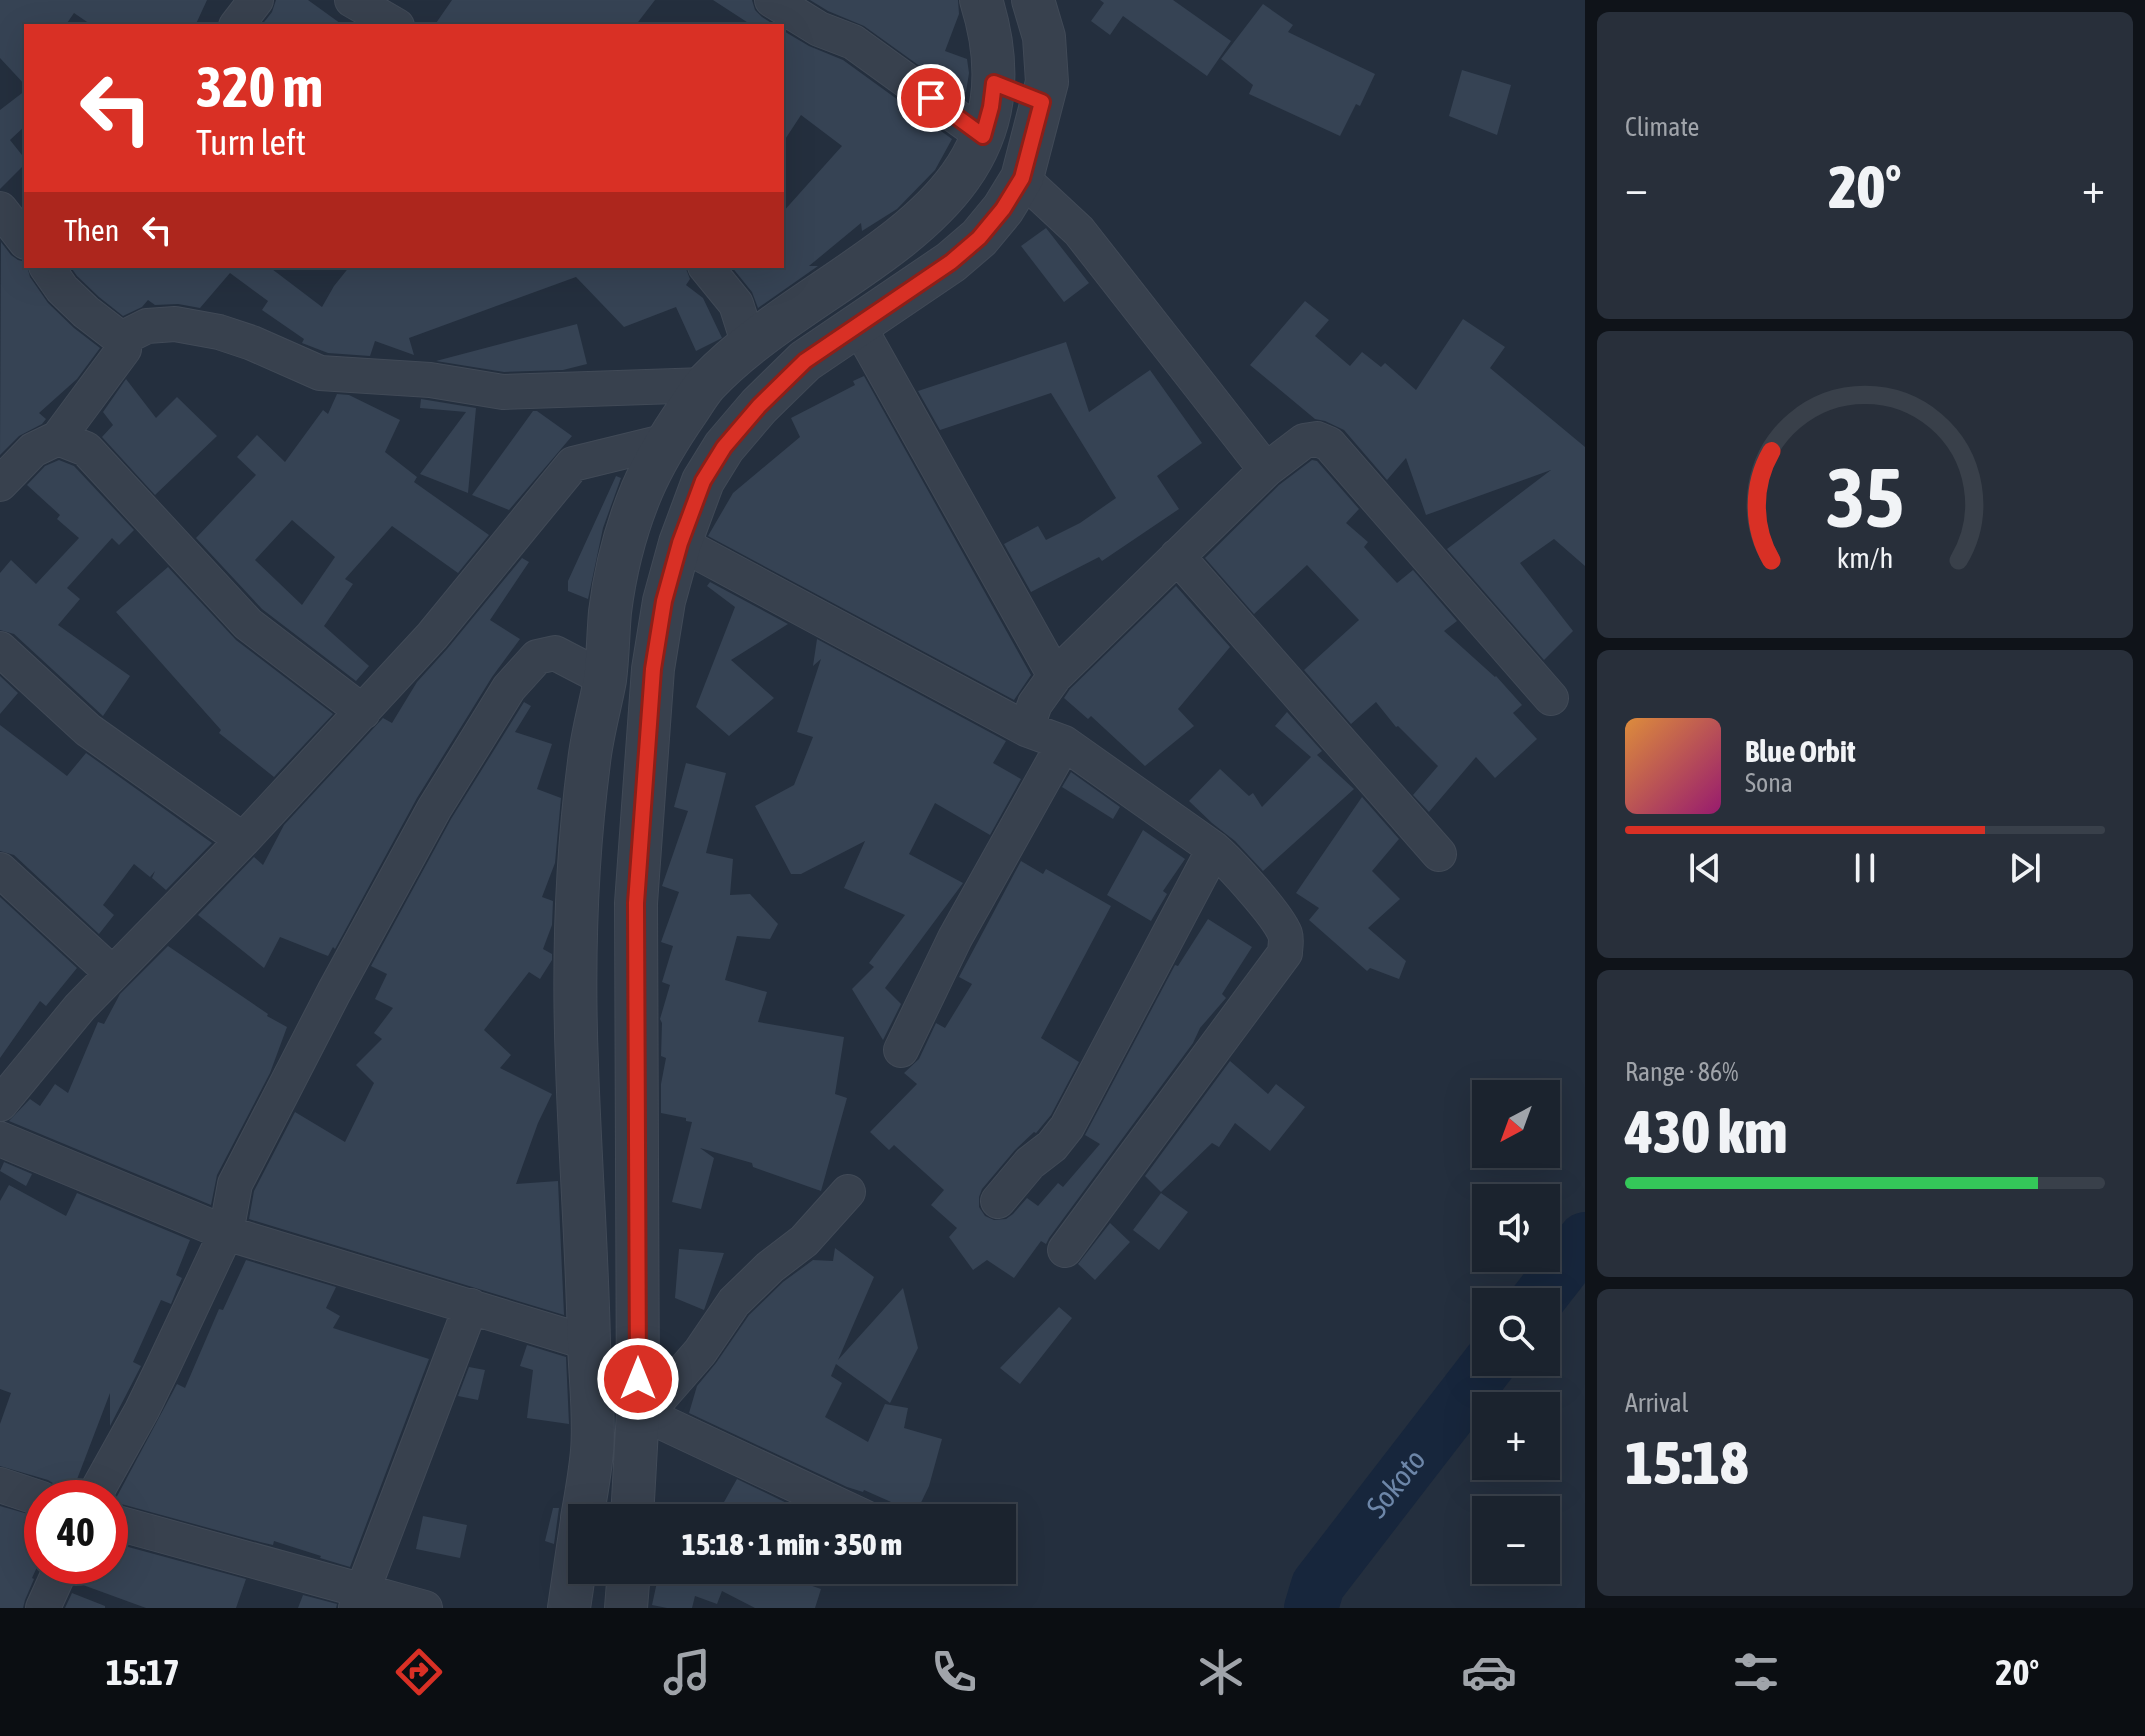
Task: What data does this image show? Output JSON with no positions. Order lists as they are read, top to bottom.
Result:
{
  "water": ["Sokoto"],
  "north": "bottom left",
  "page": {
    "tile": [
      "Climate",
      ["Range · 86%", "430 km"],
      ["Arrival", "15:18"]
    ],
    "turn": ["320 m", "Turn left"],
    "heat": ["−", "20°", "+"],
    "then": "Then",
    "song": ["Blue Orbit", "Sona"],
    "map_buttons": ["+", "−"],
    "limit": "40",
    "trip": "15:18 · 1 min · 350 m",
    "tabs": ["15:17", "20°"],
    "gauge": ["35", "km/h"]
  }
}
